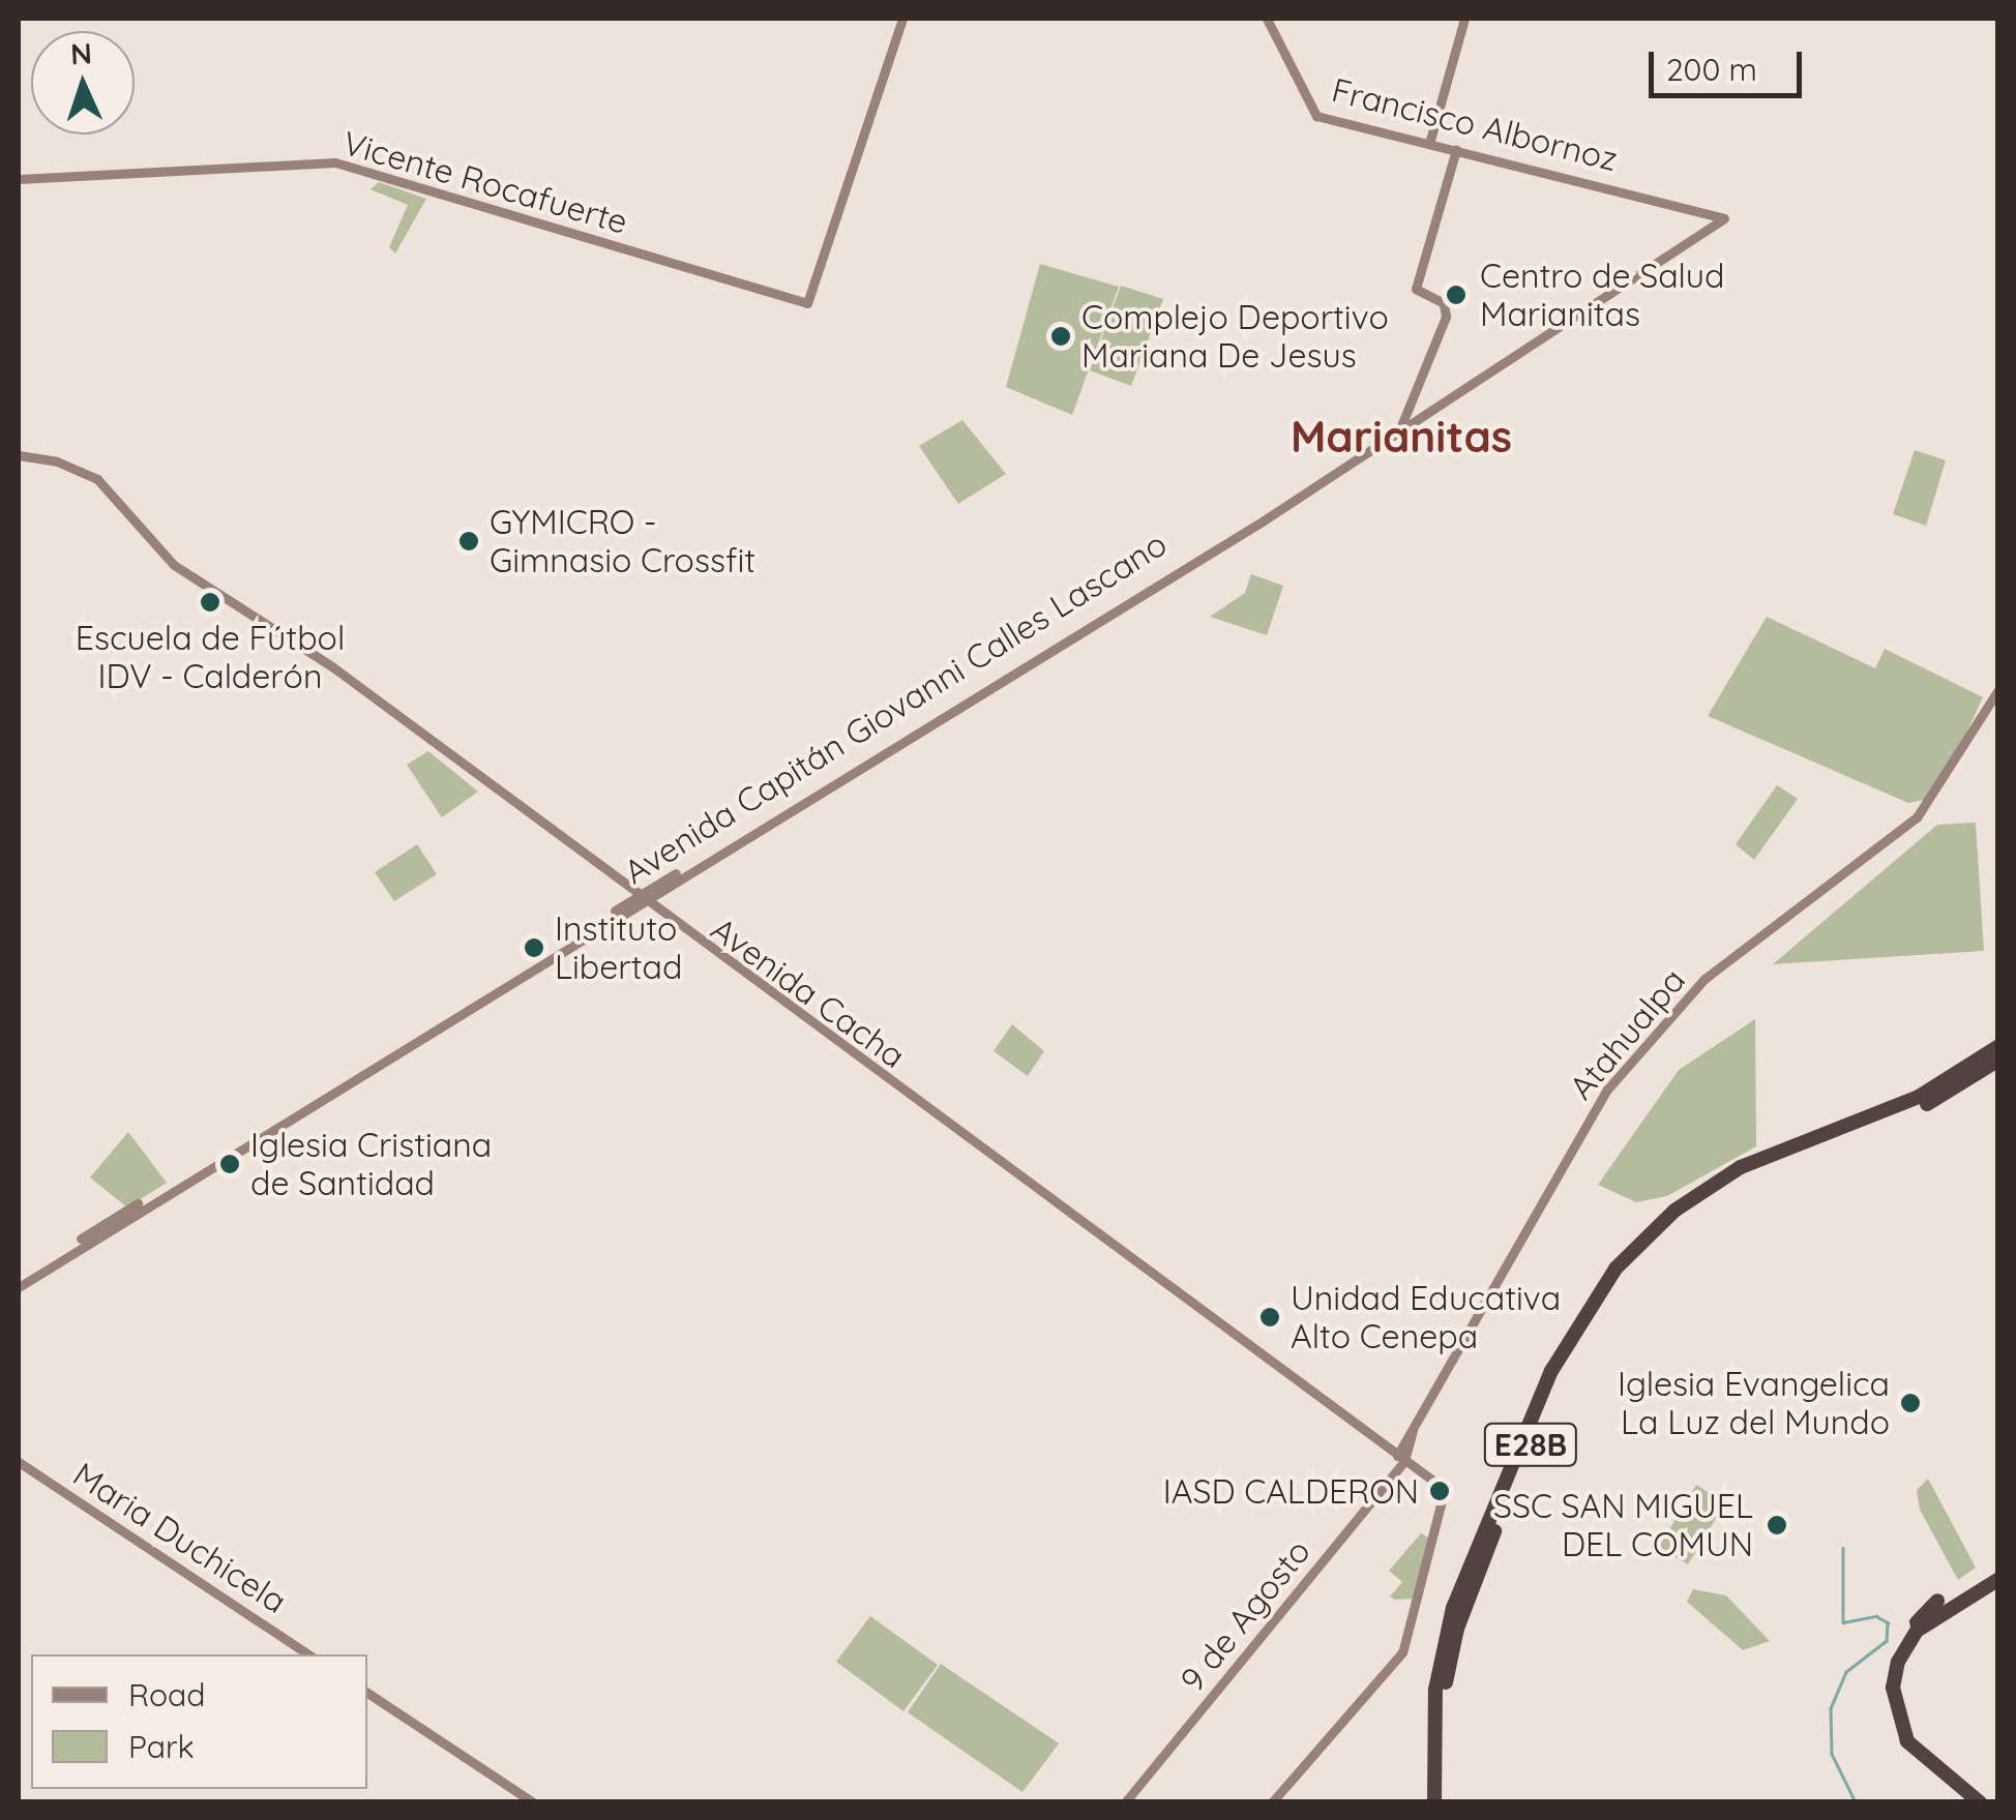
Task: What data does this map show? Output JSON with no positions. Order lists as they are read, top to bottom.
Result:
{
  "streets": {
    "highway": ["E28B"],
    "street": [
      "Francisco Albornoz",
      "Vicente Rocafuerte",
      "Avenida Capitán Giovanni Calles Lascano",
      "Avenida Cacha",
      "Atahualpa",
      "Maria Duchicela",
      "9 de Agosto"
    ]
  },
  "crossings": [
    ["Francisco Albornoz", "Avenida Capitán Giovanni Calles Lascano"],
    ["Avenida Capitán Giovanni Calles Lascano", "Avenida Cacha"],
    ["Avenida Cacha", "Atahualpa"],
    ["Avenida Cacha", "9 de Agosto"],
    ["Atahualpa", "9 de Agosto"]
  ],
  "districts": ["Marianitas"],
  "places": [
    "Centro de Salud Marianitas",
    "Complejo Deportivo Mariana De Jesus",
    "GYMICRO - Gimnasio Crossfit",
    "Escuela de Fútbol IDV - Calderón",
    "Instituto Libertad",
    "Iglesia Cristiana de Santidad",
    "Unidad Educativa Alto Cenepa",
    "Iglesia Evangelica La Luz del Mundo",
    "IASD CALDERON",
    "SSC SAN MIGUEL DEL COMUN"
  ],
  "legend": ["Road", "Park"],
  "scale_bar": "200 m",
  "north": "top"
}
